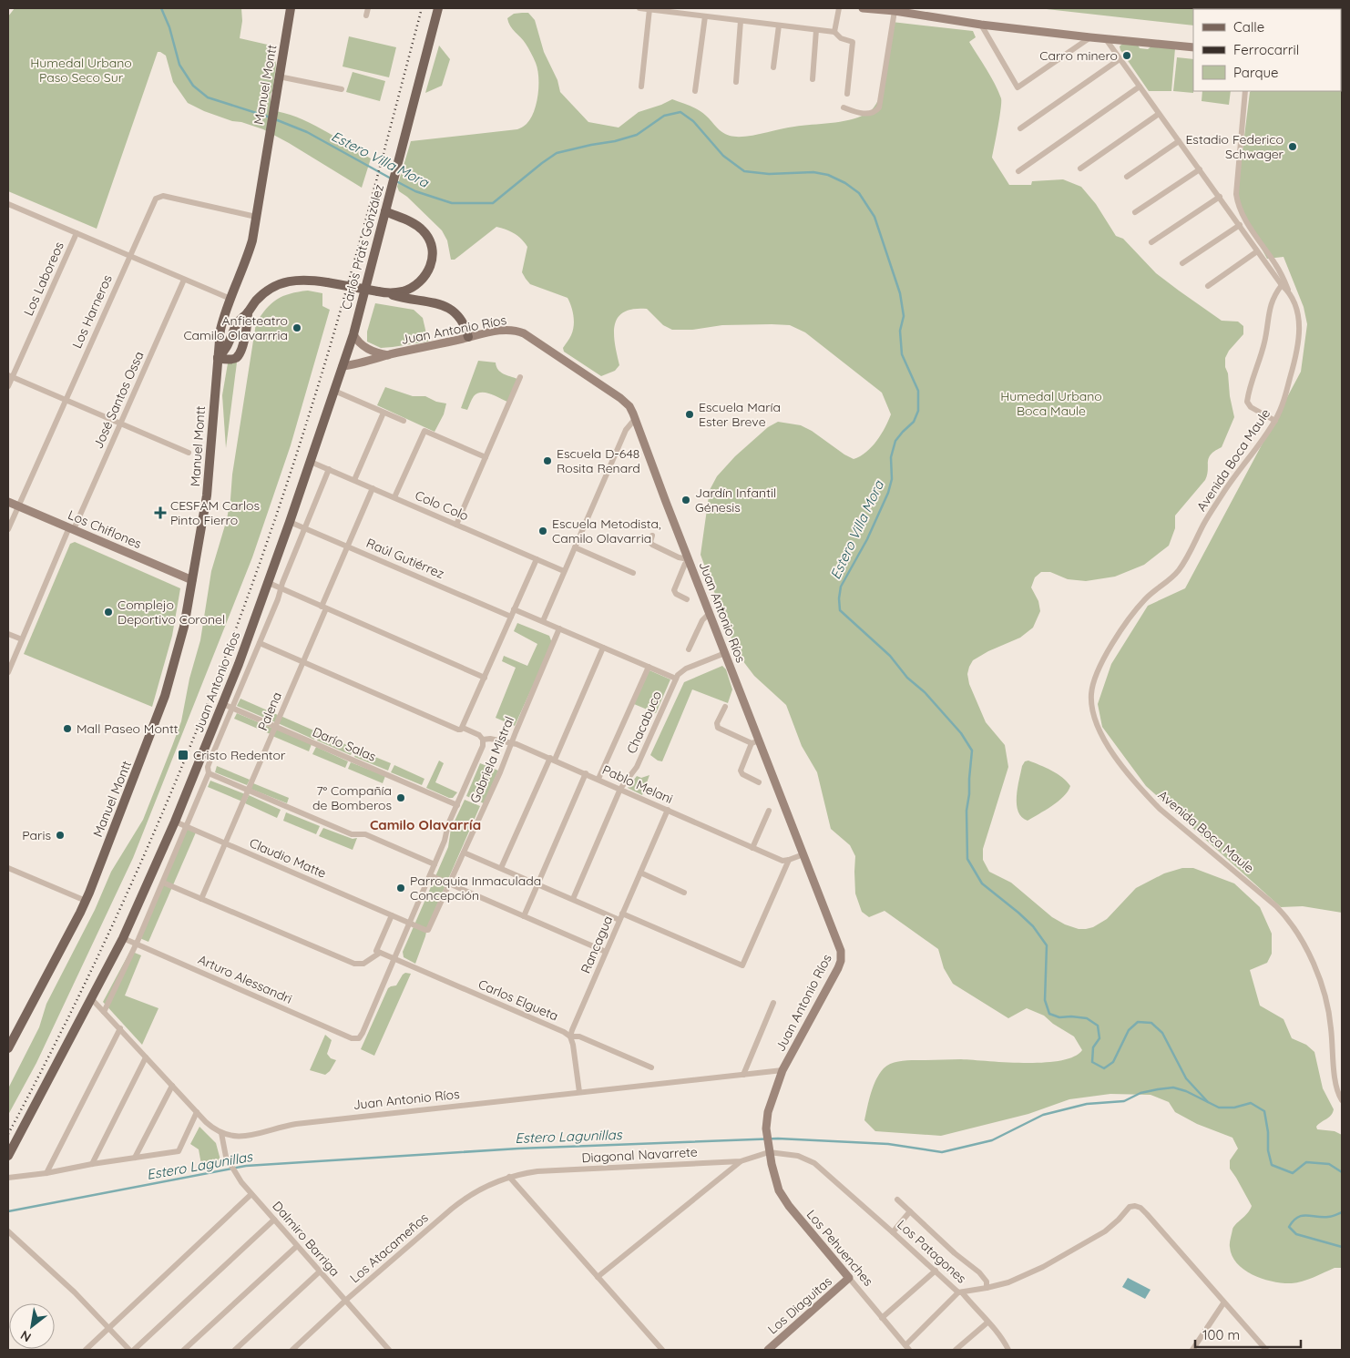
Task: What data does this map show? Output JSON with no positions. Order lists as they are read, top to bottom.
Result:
{
  "streets": {
    "main road": ["Manuel Montt", "Carlos Prats González", "Juan Antonio Ríos"],
    "street": [
      "Los Laboreos",
      "Los Harneros",
      "José Santos Ossa",
      "Avenida Boca Maule",
      "Colo Colo",
      "Los Chiflones",
      "Raúl Gutiérrez",
      "Palena",
      "Chacabuco",
      "Darío Salas",
      "Gabriela Mistral",
      "Pablo Melani",
      "Claudio Matte",
      "Rancagua",
      "Arturo Alessandri",
      "Carlos Elgueta",
      "Diagonal Navarrete",
      "Dalmiro Barriga",
      "Los Atacameños",
      "Los Pehuenches",
      "Los Patagones",
      "Los Diaguitas"
    ]
  },
  "crossings": [
    ["Manuel Montt", "Los Laboreos"],
    ["Manuel Montt", "Los Harneros"],
    ["Manuel Montt", "Los Chiflones"],
    ["Carlos Prats González", "Juan Antonio Ríos"],
    ["Los Laboreos", "Los Harneros"],
    ["Los Laboreos", "José Santos Ossa"],
    ["Los Harneros", "Los Chiflones"],
    ["Juan Antonio Ríos", "Colo Colo"],
    ["Juan Antonio Ríos", "Raúl Gutiérrez"],
    ["Juan Antonio Ríos", "Darío Salas"],
    ["Juan Antonio Ríos", "Claudio Matte"],
    ["Juan Antonio Ríos", "Arturo Alessandri"],
    ["Juan Antonio Ríos", "Diagonal Navarrete"],
    ["Juan Antonio Ríos", "Dalmiro Barriga"],
    ["Juan Antonio Ríos", "Los Pehuenches"],
    ["Juan Antonio Ríos", "Los Patagones"],
    ["José Santos Ossa", "Los Chiflones"],
    ["Colo Colo", "Palena"],
    ["Raúl Gutiérrez", "Palena"],
    ["Palena", "Darío Salas"],
    ["Palena", "Pablo Melani"],
    ["Palena", "Claudio Matte"],
    ["Chacabuco", "Pablo Melani"],
    ["Darío Salas", "Gabriela Mistral"],
    ["Gabriela Mistral", "Pablo Melani"],
    ["Gabriela Mistral", "Claudio Matte"],
    ["Gabriela Mistral", "Arturo Alessandri"],
    ["Gabriela Mistral", "Carlos Elgueta"],
    ["Pablo Melani", "Rancagua"],
    ["Rancagua", "Carlos Elgueta"],
    ["Diagonal Navarrete", "Los Atacameños"],
    ["Diagonal Navarrete", "Los Pehuenches"],
    ["Diagonal Navarrete", "Los Patagones"],
    ["Dalmiro Barriga", "Los Atacameños"],
    ["Los Pehuenches", "Los Patagones"],
    ["Los Pehuenches", "Los Diaguitas"]
  ],
  "districts": ["Camilo Olavarría"],
  "water": ["Estero Villa Mora", "Estero Lagunillas"],
  "parks": ["Humedal Urbano Paso Seco Sur", "Humedal Urbano Boca Maule"],
  "places": {
    "other": [
      "Carro minero",
      "Estadio Federico Schwager",
      "Anfieteatro Camilo Olavarrria",
      "Escuela María Ester Breve",
      "Escuela D-648 Rosita Renard",
      "Jardín Infantil Génesis",
      "Escuela Metodista, Camilo Olavarria",
      "Complejo Deportivo Coronel",
      "Mall Paseo Montt",
      "7° Compañía de Bomberos",
      "Paris",
      "Parroquia Inmaculada Concepción"
    ],
    "health": ["CESFAM Carlos Pinto Fierro"],
    "transit": ["Cristo Redentor"]
  },
  "legend": ["Calle", "Ferrocarril", "Parque"],
  "scale_bar": "100 m",
  "north": "bottom left"
}
